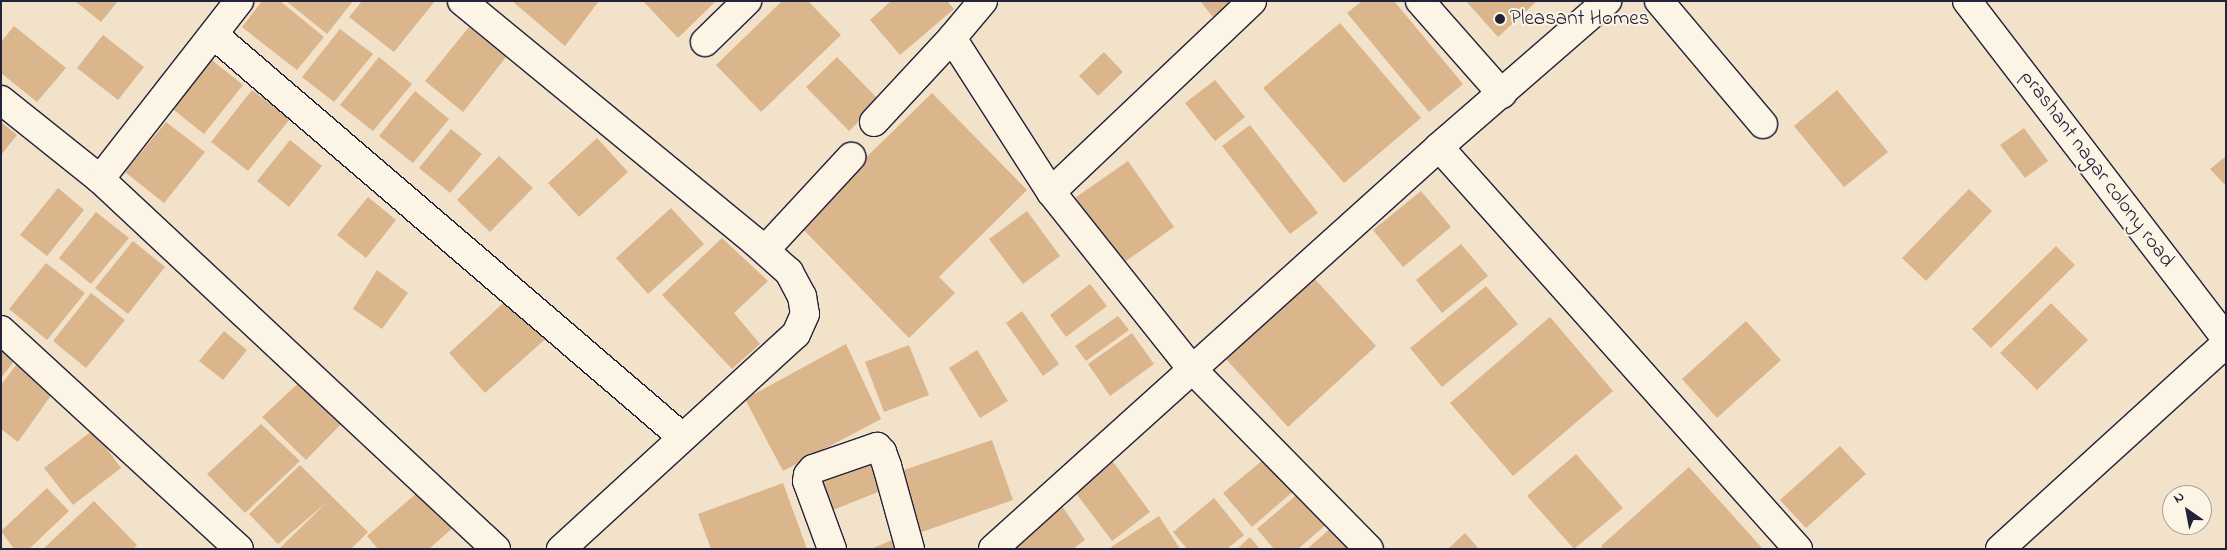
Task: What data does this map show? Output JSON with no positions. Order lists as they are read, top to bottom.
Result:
{
  "streets": {
    "street": ["prashant nagar colony road"]
  },
  "places": ["Pleasant Homes"],
  "north": "top left"
}
